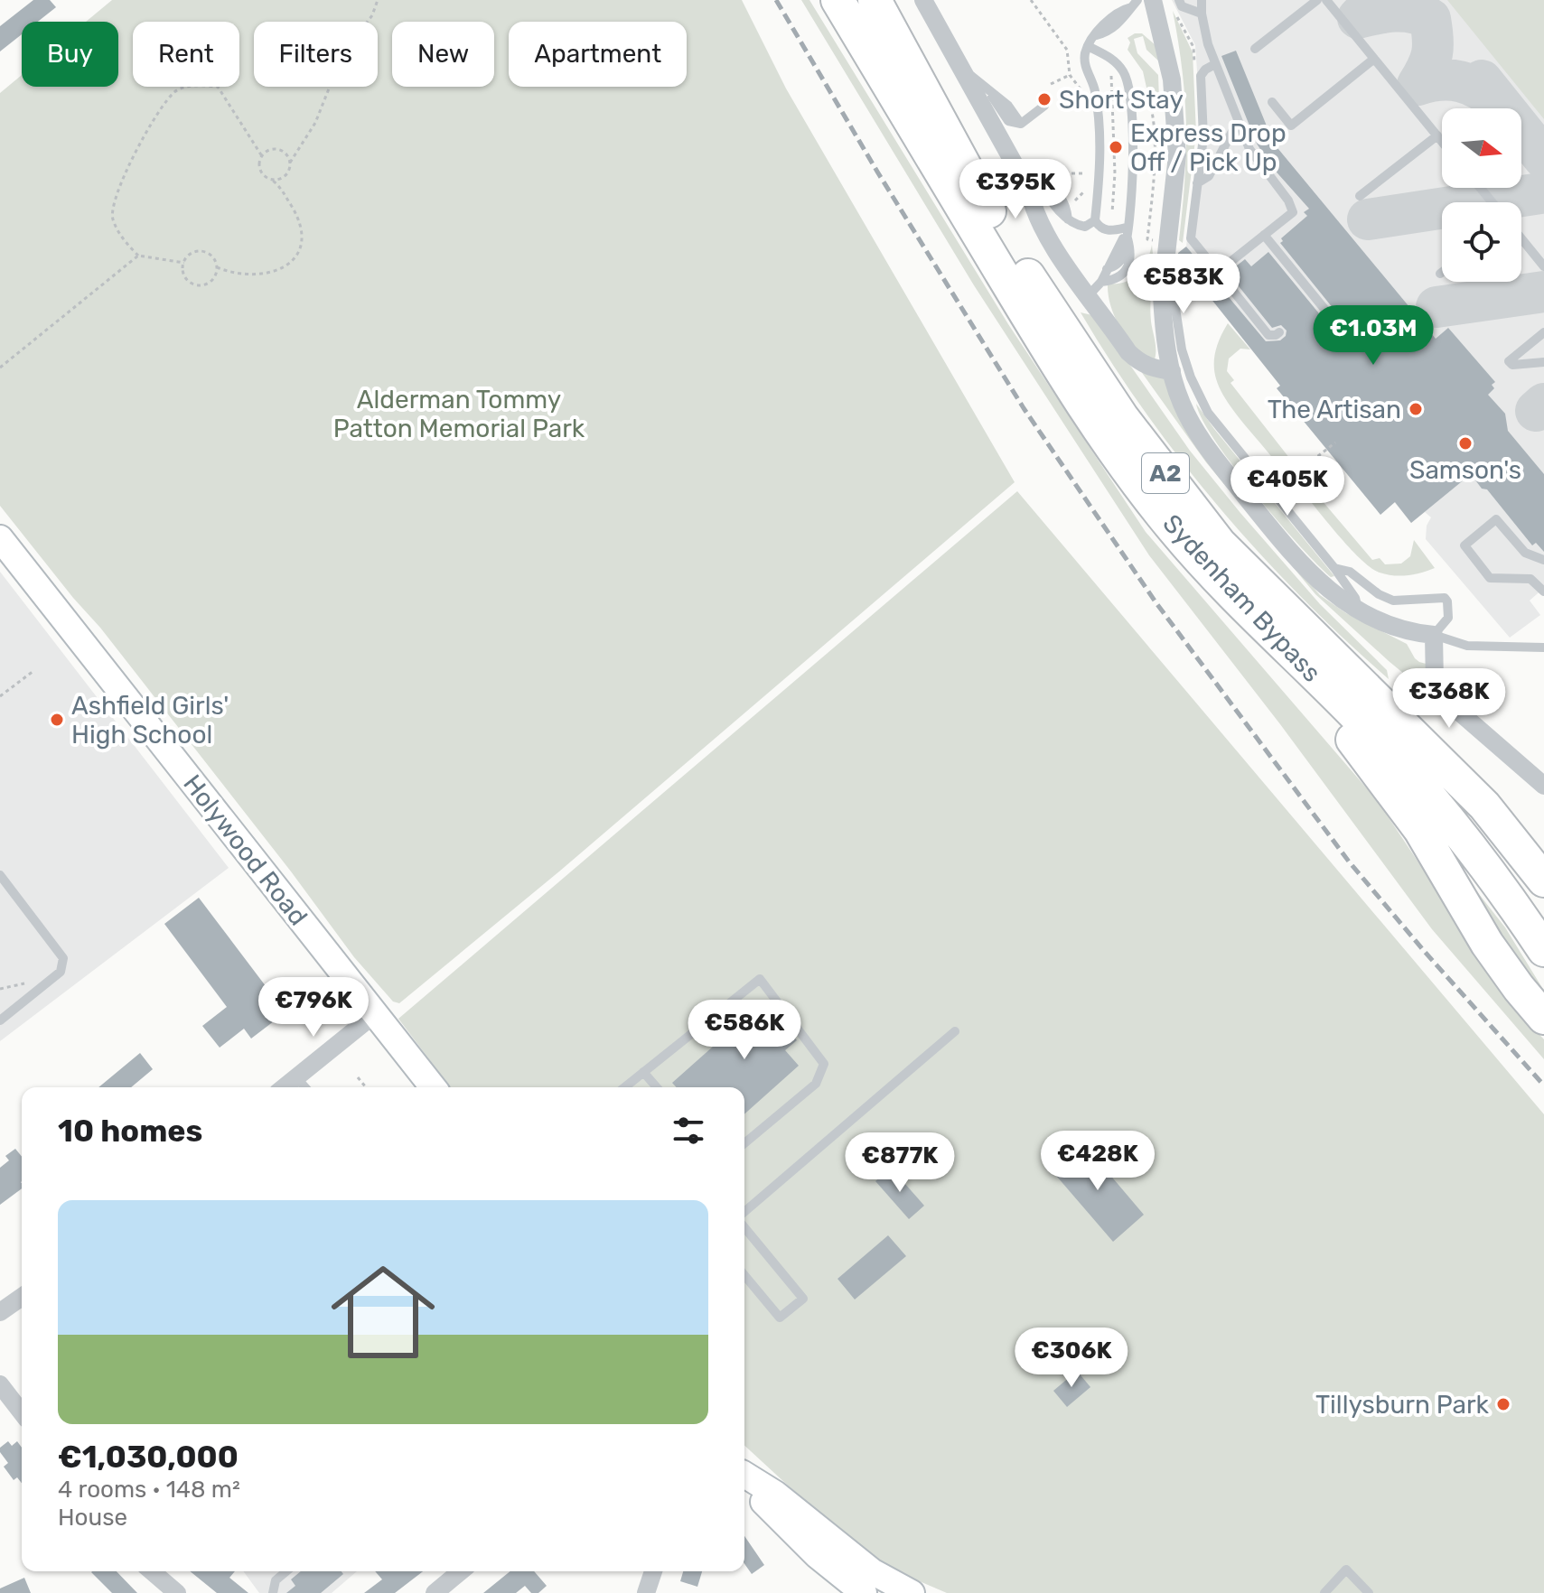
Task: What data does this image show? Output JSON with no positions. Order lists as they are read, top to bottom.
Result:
{
  "streets": {
    "highway": ["A2", "Sydenham Bypass"],
    "main road": ["Holywood Road"]
  },
  "parks": ["Alderman Tommy Patton Memorial Park"],
  "places": [
    "Short Stay",
    "Express Drop Off / Pick Up",
    "The Artisan",
    "Samson's",
    "Ashfield Girls' High School",
    "Tillysburn Park"
  ],
  "north": "right",
  "page": {
    "chip": [
      "Buy",
      "Rent",
      "Filters",
      "New",
      "Apartment"
    ],
    "price": [
      "€395K",
      "€583K",
      "€1.03M",
      "€405K",
      "€368K",
      "€796K",
      "€586K",
      "€428K",
      "€877K",
      "€306K"
    ],
    "heading": "10 homes",
    "list": [
      {
        "name": "€1,030,000",
        "note": "4 rooms · 148 m² · House"
      }
    ]
  }
}
